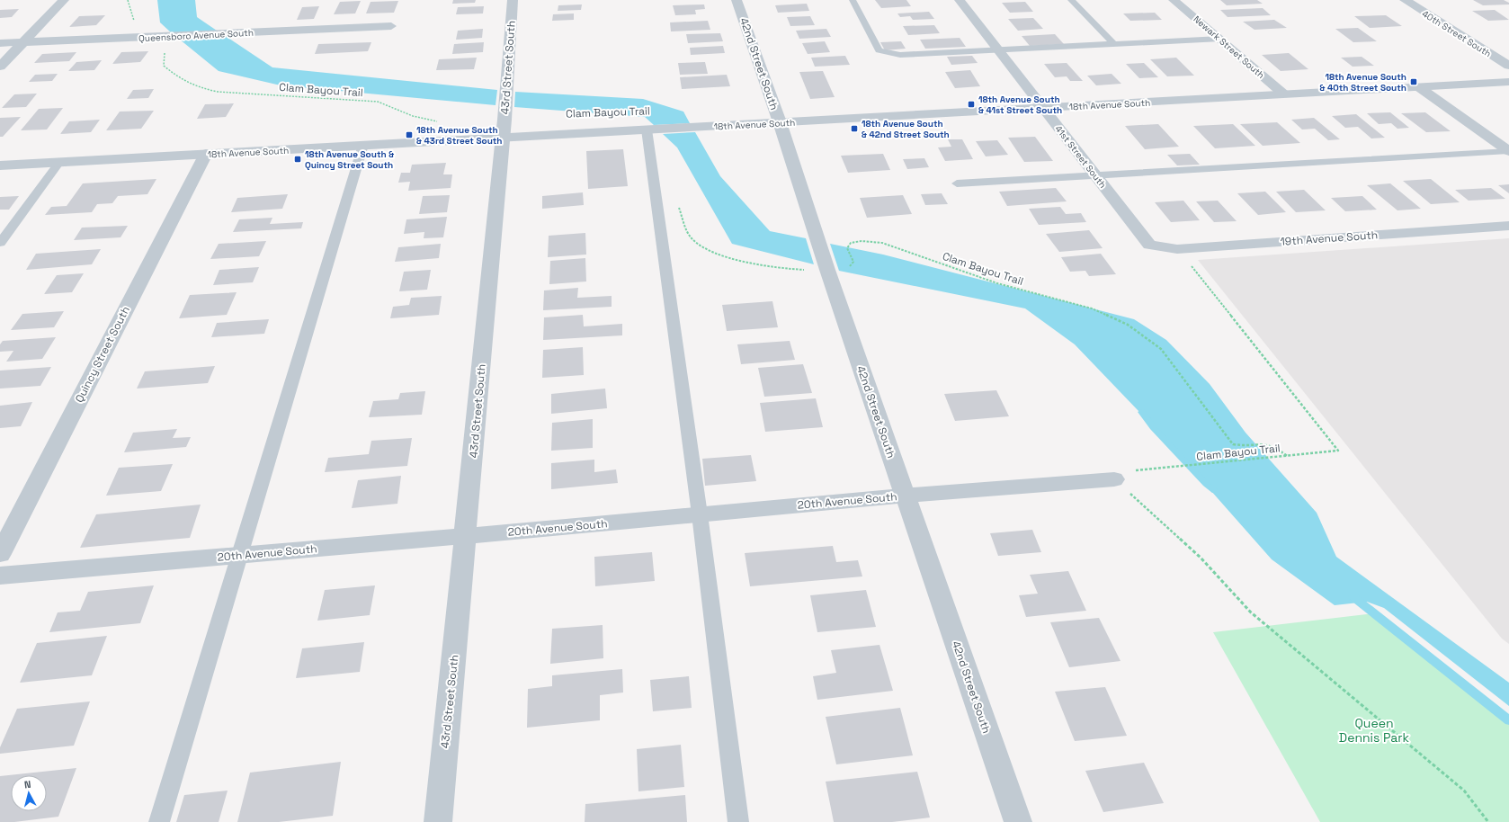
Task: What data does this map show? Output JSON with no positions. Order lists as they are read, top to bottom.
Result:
{
  "streets": {
    "street": [
      "40th Street South",
      "Queensboro Avenue South",
      "Newark Street South",
      "42nd Street South",
      "43rd Street South",
      "18th Avenue South",
      "41st Street South",
      "19th Avenue South",
      "Quincy Street South",
      "20th Avenue South"
    ],
    "path": ["Clam Bayou Trail"]
  },
  "crossings": [
    ["Queensboro Avenue South", "Clam Bayou Trail"],
    ["Newark Street South", "18th Avenue South"],
    ["42nd Street South", "Clam Bayou Trail"],
    ["42nd Street South", "18th Avenue South"],
    ["42nd Street South", "20th Avenue South"],
    ["43rd Street South", "18th Avenue South"],
    ["43rd Street South", "20th Avenue South"],
    ["Clam Bayou Trail", "20th Avenue South"],
    ["18th Avenue South", "41st Street South"],
    ["18th Avenue South", "Quincy Street South"],
    ["41st Street South", "19th Avenue South"]
  ],
  "parks": ["Queen Dennis Park"],
  "places": {
    "transit": [
      "18th Avenue South & 40th Street South",
      "18th Avenue South & 41st Street South",
      "18th Avenue South & 42nd Street South",
      "18th Avenue South & 43rd Street South",
      "18th Avenue South & Quincy Street South"
    ]
  },
  "north": "top"
}
